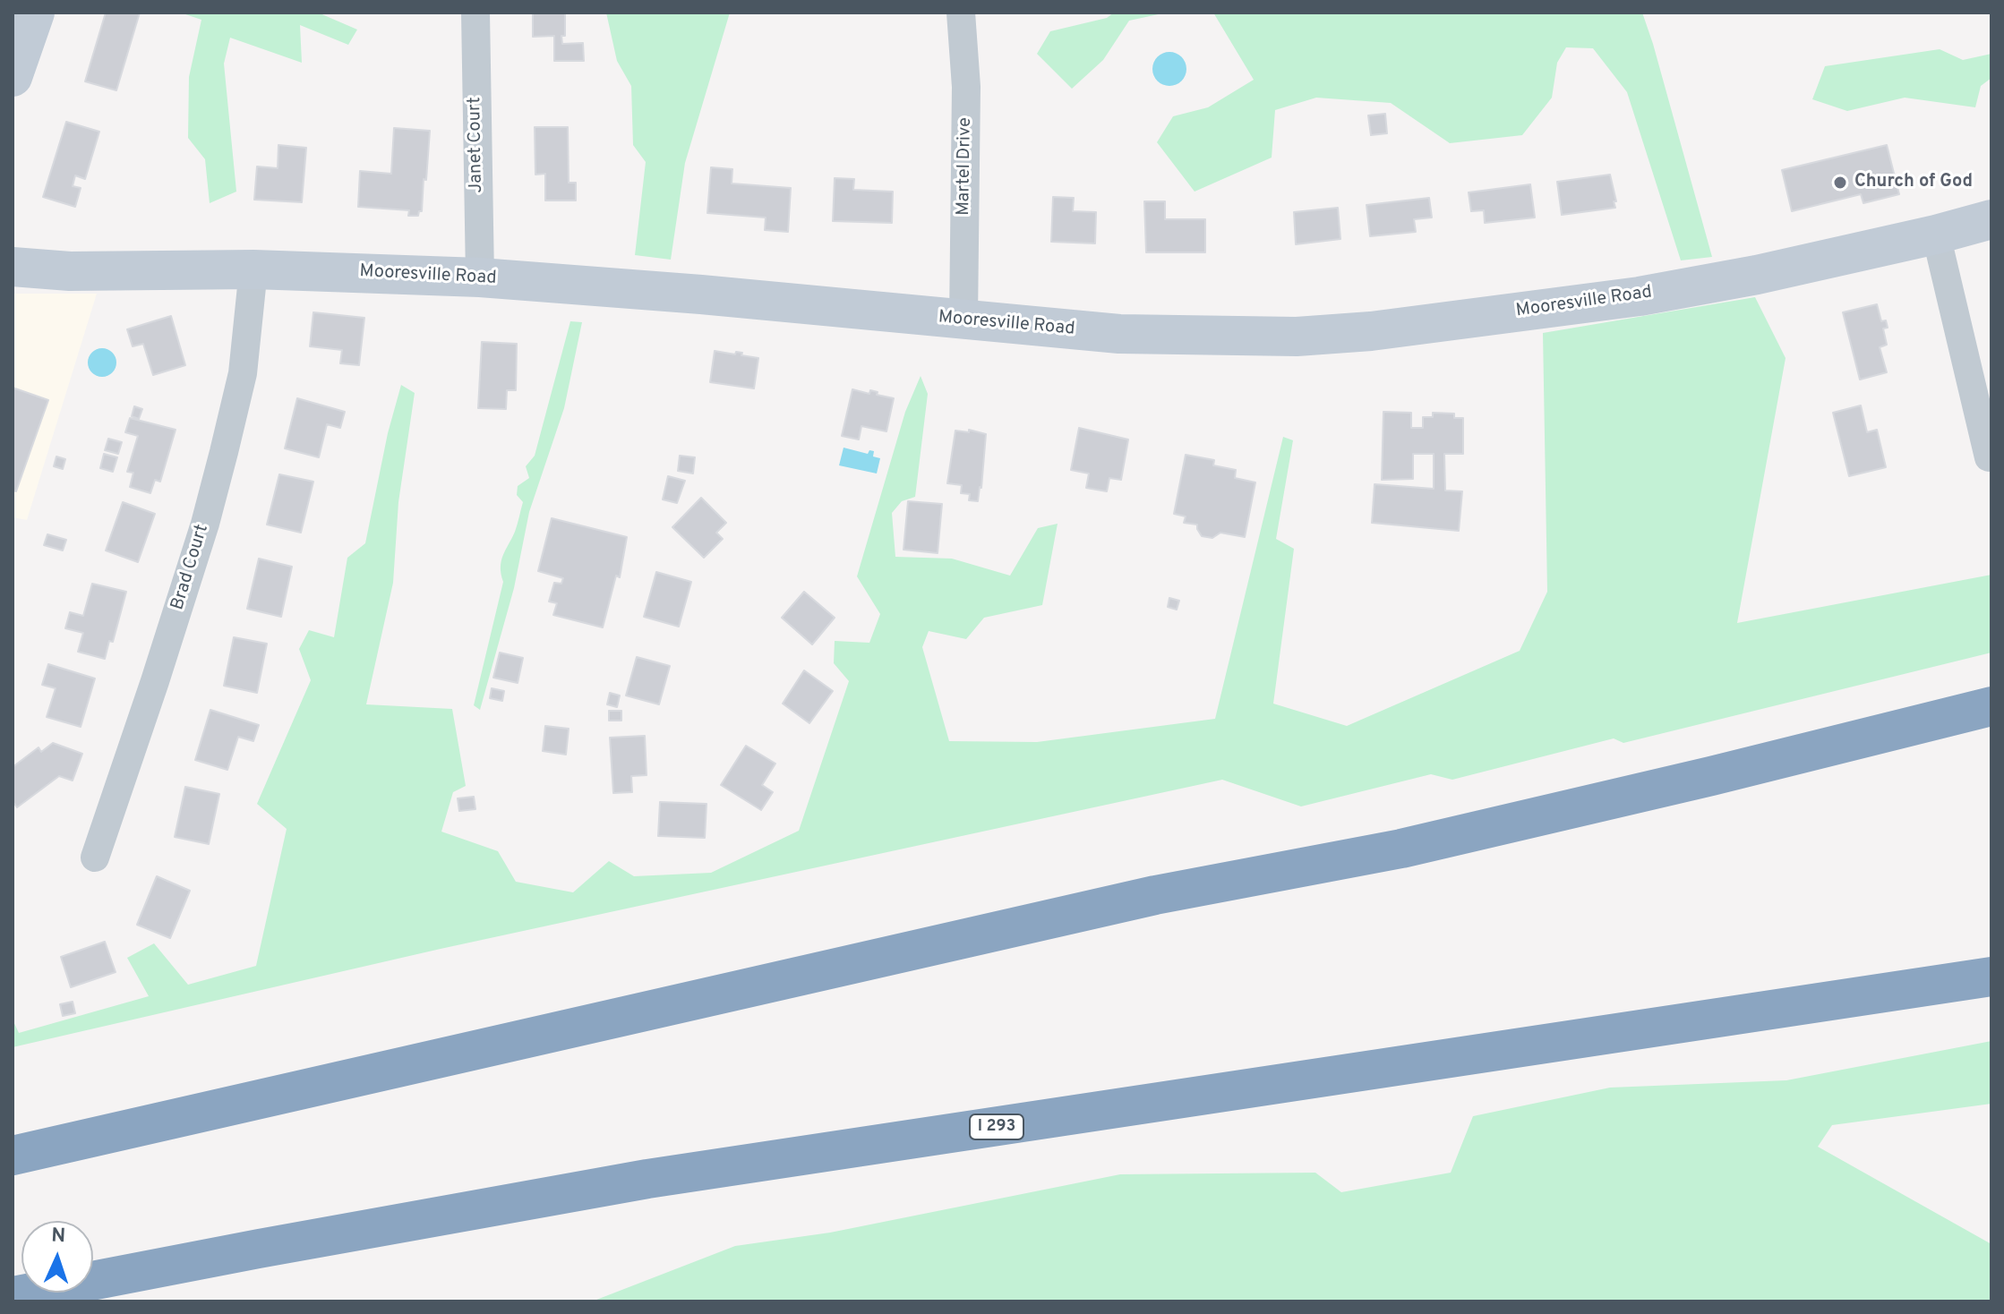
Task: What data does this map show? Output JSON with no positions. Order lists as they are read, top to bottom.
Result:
{
  "streets": {
    "highway": ["I 293"],
    "street": [
      "Janet Court",
      "Martel Drive",
      "Mooresville Road",
      "Brad Court"
    ]
  },
  "crossings": [
    ["Janet Court", "Mooresville Road"],
    ["Martel Drive", "Mooresville Road"],
    ["Mooresville Road", "Brad Court"]
  ],
  "places": ["Church of God"],
  "north": "top"
}
